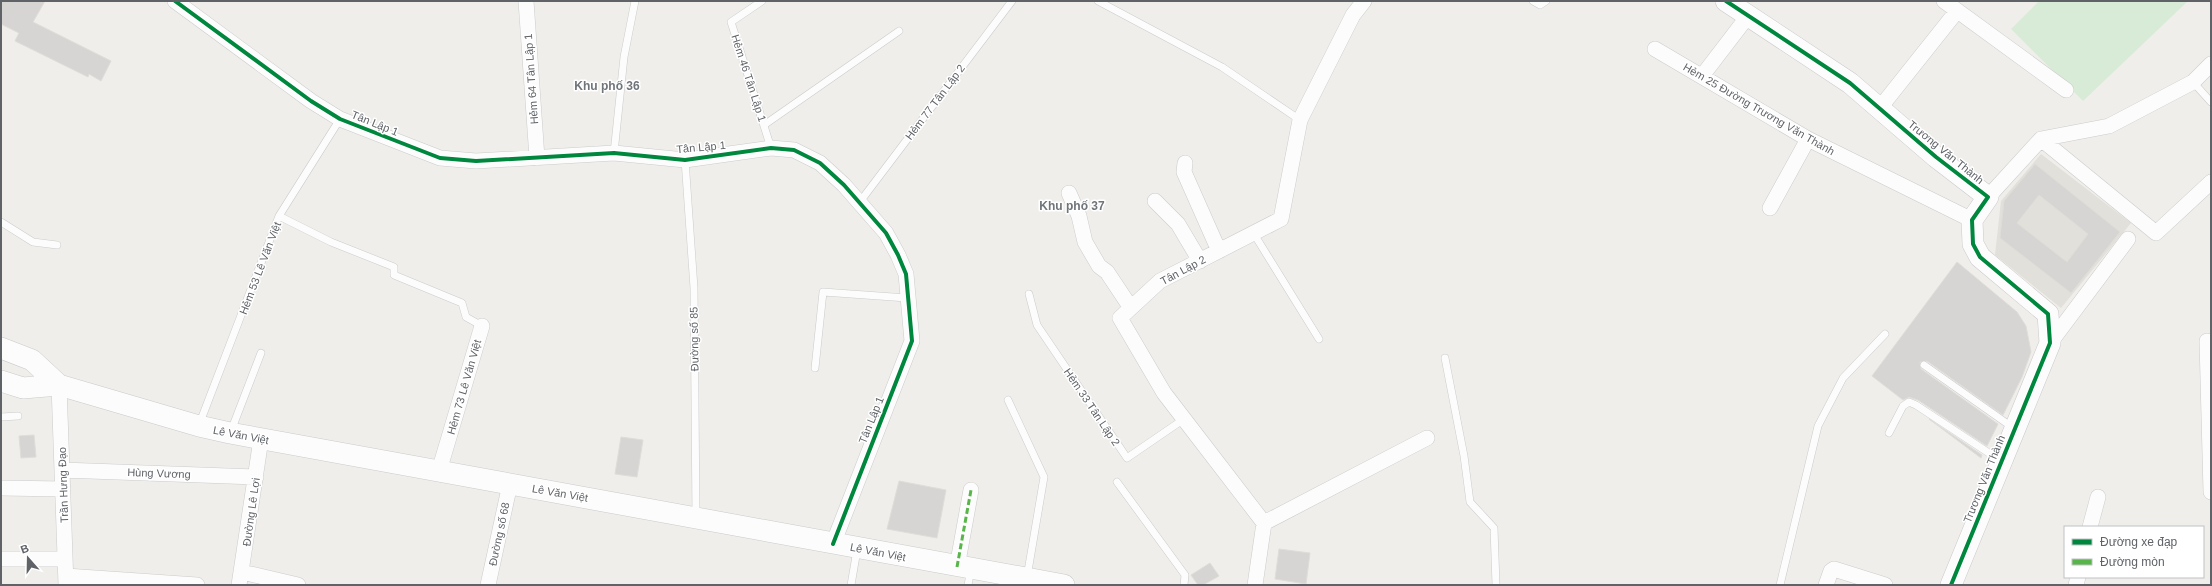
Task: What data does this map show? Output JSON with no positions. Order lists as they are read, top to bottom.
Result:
{
  "streets": {
    "main road": ["Trương Văn Thành", "Lê Văn Việt"],
    "street": [
      "Hẻm 64 Tân Lập 1",
      "Hẻm 25 Đường Trương Văn Thành",
      "Tân Lập 1",
      "Tân Lập 2",
      "Hẻm 73 Lê Văn Việt",
      "Hùng Vương",
      "Trần Hưng Đạo",
      "Đường Lê Lợi",
      "Đường số 68"
    ],
    "lane": [
      "Hẻm 46 Tân Lập 1",
      "Hẻm 77 Tân Lập 2",
      "Hẻm 53 Lê Văn Việt",
      "Đường số 85",
      "Hẻm 33 Tân Lập 2"
    ]
  },
  "crossings": [
    ["Hẻm 46 Tân Lập 1", "Tân Lập 1"],
    ["Hẻm 64 Tân Lập 1", "Tân Lập 1"],
    ["Hẻm 77 Tân Lập 2", "Tân Lập 1"],
    ["Hẻm 25 Đường Trương Văn Thành", "Trương Văn Thành"],
    ["Tân Lập 1", "Hẻm 53 Lê Văn Việt"],
    ["Tân Lập 1", "Đường số 85"],
    ["Tân Lập 1", "Lê Văn Việt"],
    ["Hẻm 53 Lê Văn Việt", "Hẻm 73 Lê Văn Việt"],
    ["Hẻm 53 Lê Văn Việt", "Lê Văn Việt"],
    ["Tân Lập 2", "Hẻm 33 Tân Lập 2"],
    ["Đường số 85", "Lê Văn Việt"],
    ["Hẻm 73 Lê Văn Việt", "Lê Văn Việt"],
    ["Lê Văn Việt", "Trần Hưng Đạo"],
    ["Lê Văn Việt", "Đường Lê Lợi"],
    ["Lê Văn Việt", "Đường số 68"],
    ["Hùng Vương", "Trần Hưng Đạo"],
    ["Hùng Vương", "Đường Lê Lợi"]
  ],
  "districts": ["Khu phố 36", "Khu phố 37"],
  "legend": ["Đường xe đạp", "Đường mòn"],
  "north": "top"
}
